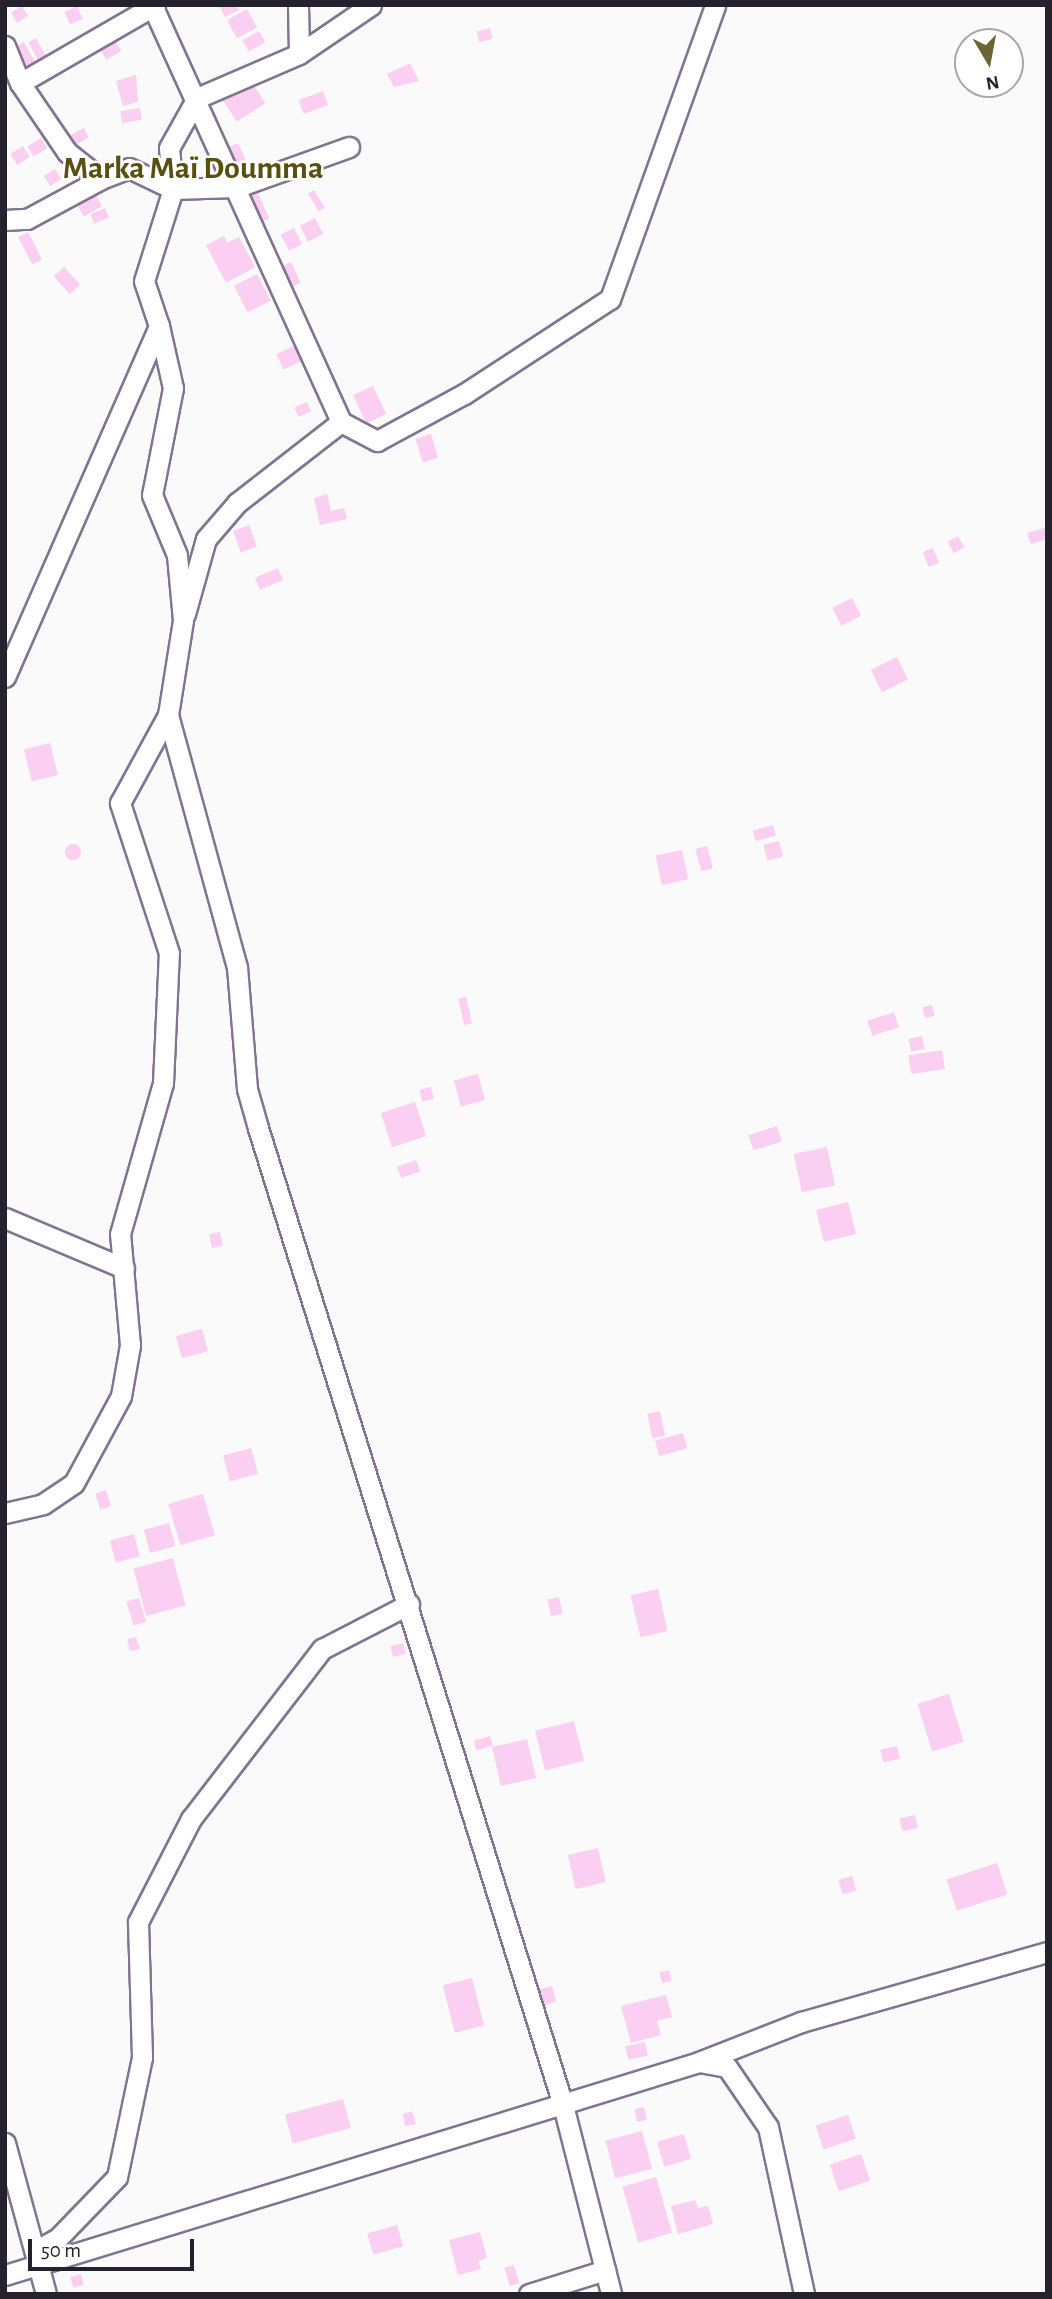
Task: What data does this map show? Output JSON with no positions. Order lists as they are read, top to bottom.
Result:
{
  "districts": ["Marka Maï Doumma"],
  "scale_bar": "50 m",
  "north": "bottom"
}
